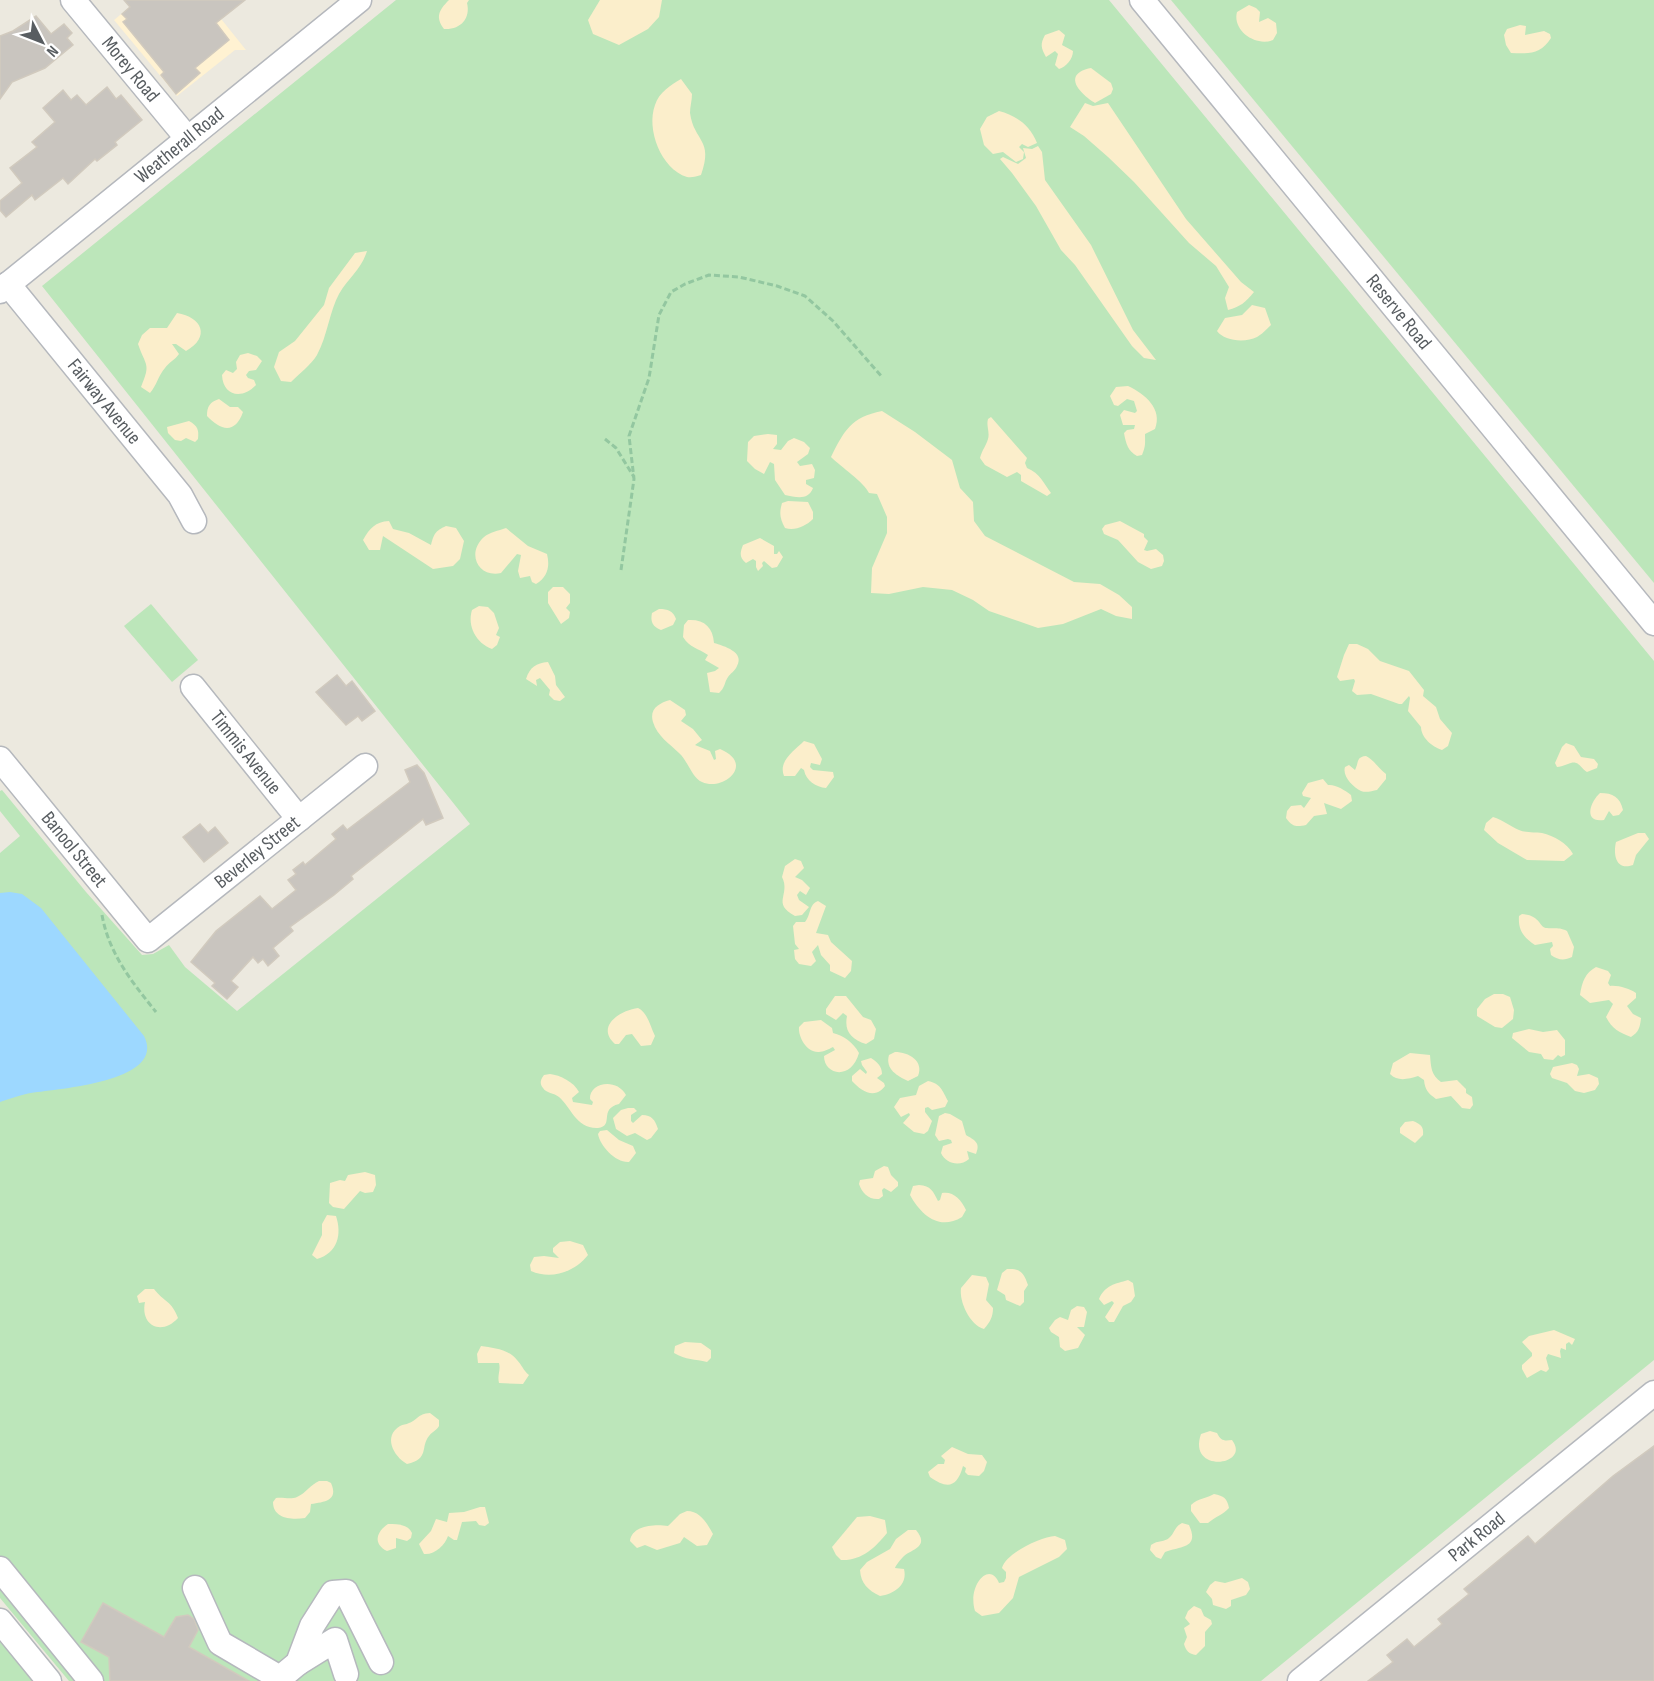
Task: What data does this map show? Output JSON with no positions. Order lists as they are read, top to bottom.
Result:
{
  "streets": {
    "street": [
      "Morey Road",
      "Weatherall Road",
      "Reserve Road",
      "Fairway Avenue",
      "Timmis Avenue",
      "Banool Street",
      "Beverley Street",
      "Park Road"
    ]
  },
  "crossings": [
    ["Morey Road", "Weatherall Road"],
    ["Weatherall Road", "Fairway Avenue"],
    ["Timmis Avenue", "Beverley Street"],
    ["Banool Street", "Beverley Street"]
  ],
  "north": "bottom right"
}
